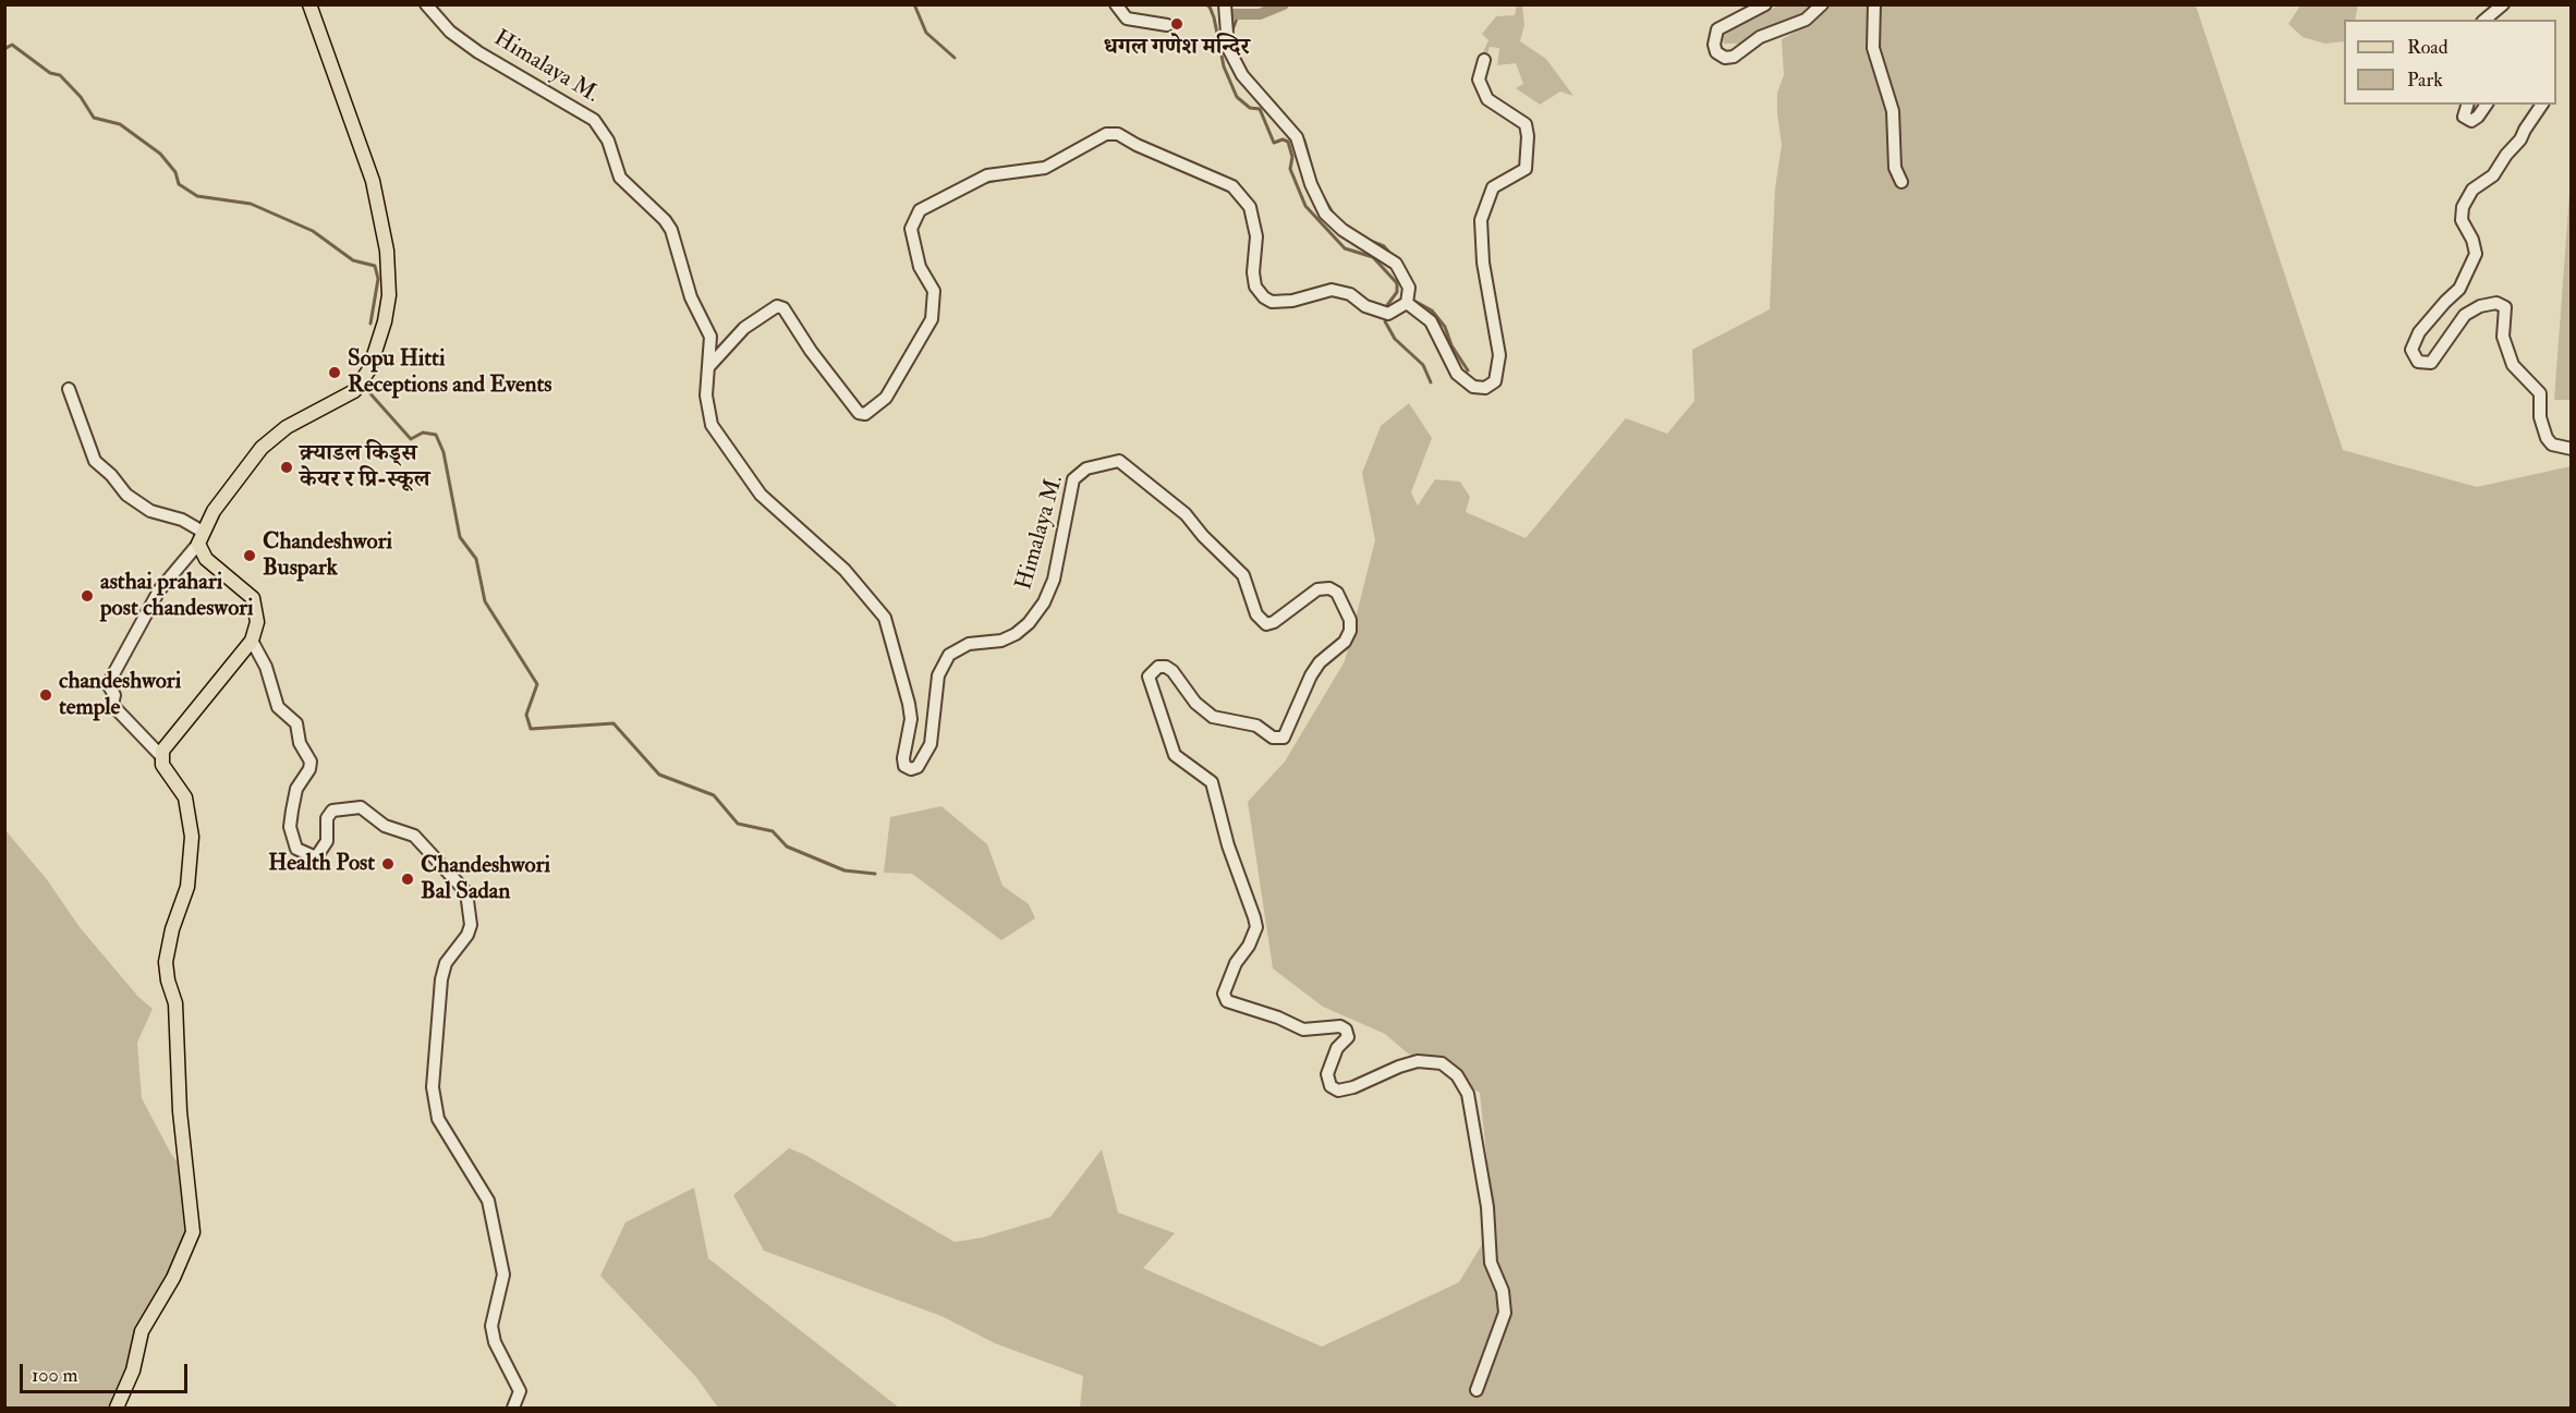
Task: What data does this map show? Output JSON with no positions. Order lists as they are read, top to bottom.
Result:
{
  "streets": {
    "street": ["Himalaya M."]
  },
  "places": [
    "धगल गणेश मन्दिर",
    "Sopu Hitti Receptions and Events",
    "क्र्याडल किड्स केयर र प्रि-स्कूल",
    "Chandeshwori Buspark",
    "asthai prahari post chandeswori",
    "chandeshwori temple",
    "Health Post",
    "Chandeshwori Bal Sadan"
  ],
  "legend": ["Road", "Park"],
  "scale_bar": "100 m"
}
